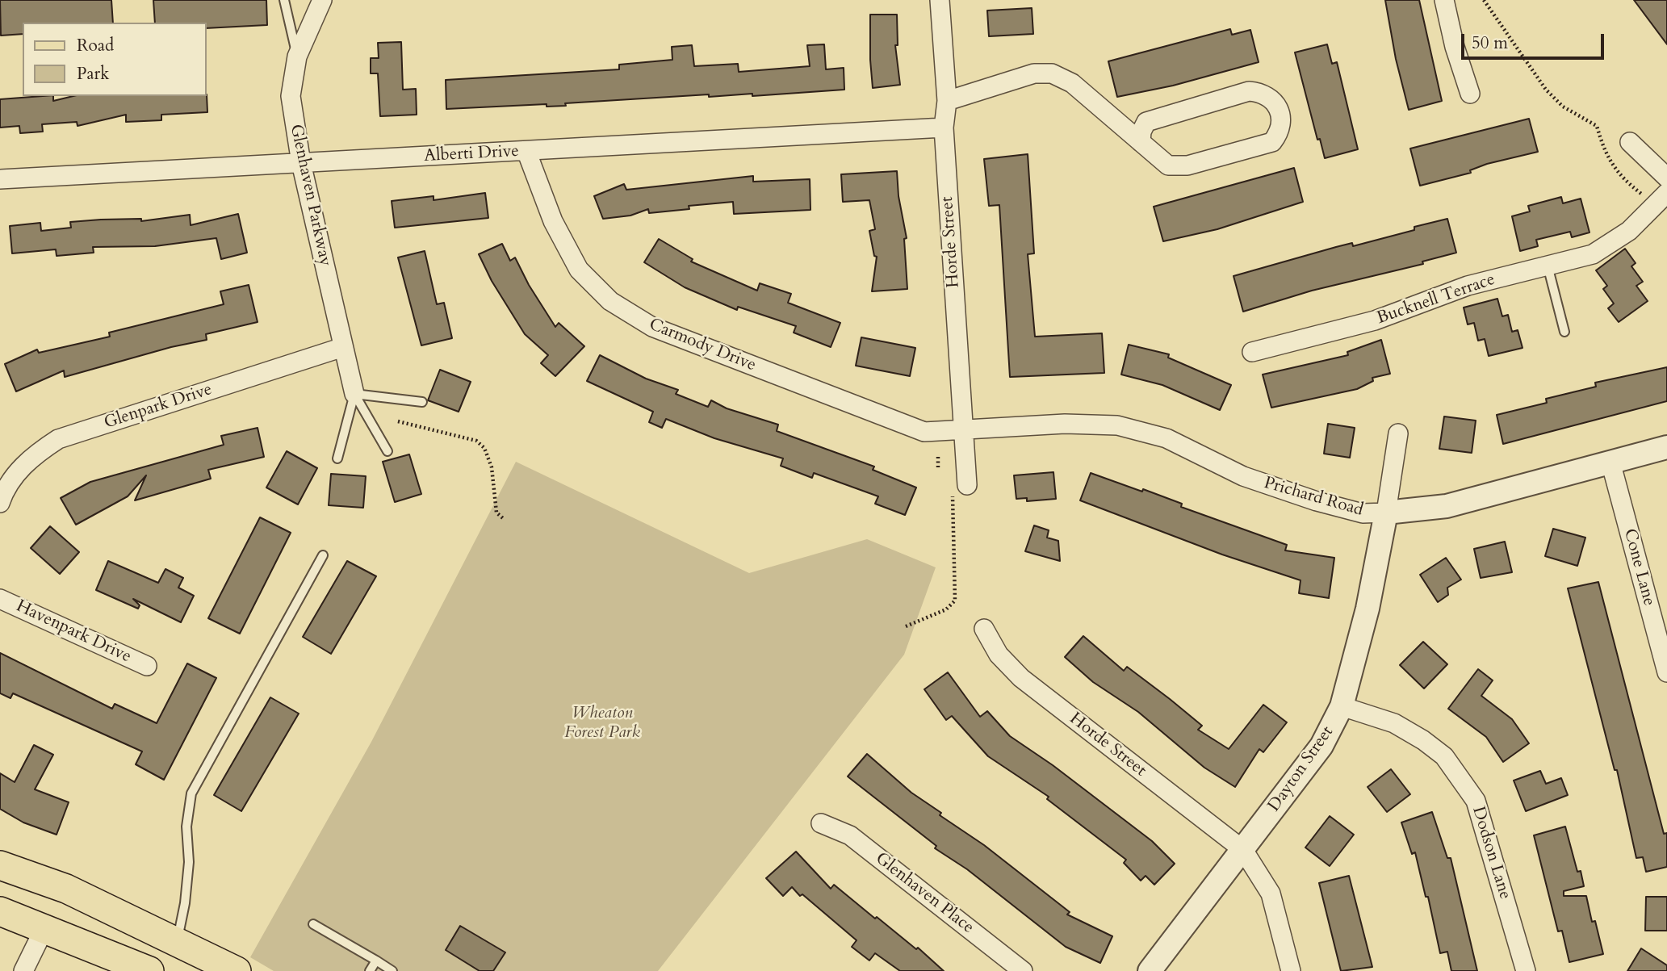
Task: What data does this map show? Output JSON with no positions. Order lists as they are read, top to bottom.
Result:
{
  "streets": {
    "street": [
      "Alberti Drive",
      "Glenhaven Parkway",
      "Horde Street",
      "Bucknell Terrace",
      "Carmody Drive",
      "Glenpark Drive",
      "Prichard Road",
      "Cone Lane",
      "Havenpark Drive",
      "Dayton Street",
      "Dodson Lane",
      "Glenhaven Place"
    ]
  },
  "crossings": [
    ["Alberti Drive", "Glenhaven Parkway"],
    ["Alberti Drive", "Horde Street"],
    ["Alberti Drive", "Carmody Drive"],
    ["Glenhaven Parkway", "Glenpark Drive"],
    ["Horde Street", "Carmody Drive"],
    ["Horde Street", "Prichard Road"],
    ["Horde Street", "Dayton Street"],
    ["Carmody Drive", "Prichard Road"],
    ["Prichard Road", "Cone Lane"],
    ["Prichard Road", "Dayton Street"],
    ["Dayton Street", "Dodson Lane"]
  ],
  "parks": ["Wheaton Forest Park"],
  "legend": ["Road", "Park"],
  "scale_bar": "50 m"
}
